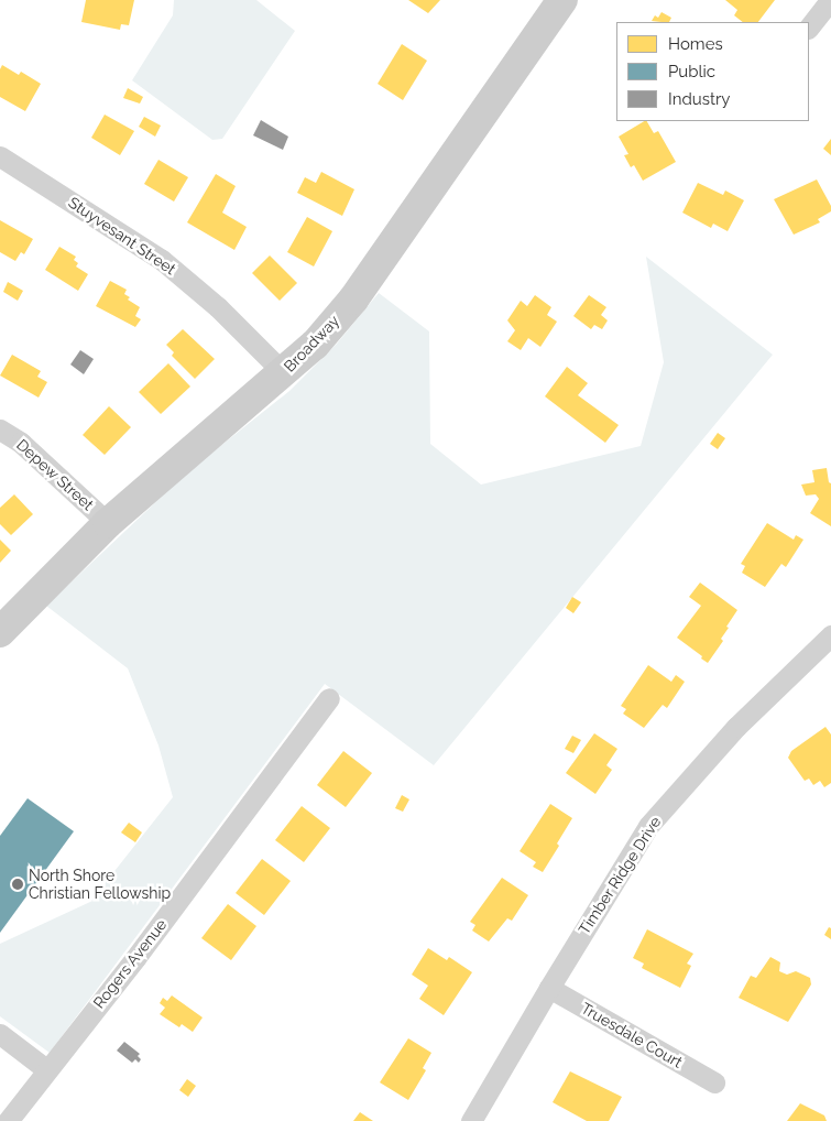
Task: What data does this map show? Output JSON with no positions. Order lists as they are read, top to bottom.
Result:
{
  "streets": {
    "main road": ["Broadway"],
    "street": [
      "Stuyvesant Street",
      "Depew Street",
      "Timber Ridge Drive",
      "Rogers Avenue",
      "Truesdale Court"
    ]
  },
  "crossings": [
    ["Stuyvesant Street", "Broadway"],
    ["Broadway", "Depew Street"],
    ["Timber Ridge Drive", "Truesdale Court"]
  ],
  "places": ["North Shore Christian Fellowship"],
  "legend": ["Homes", "Public", "Industry"]
}
